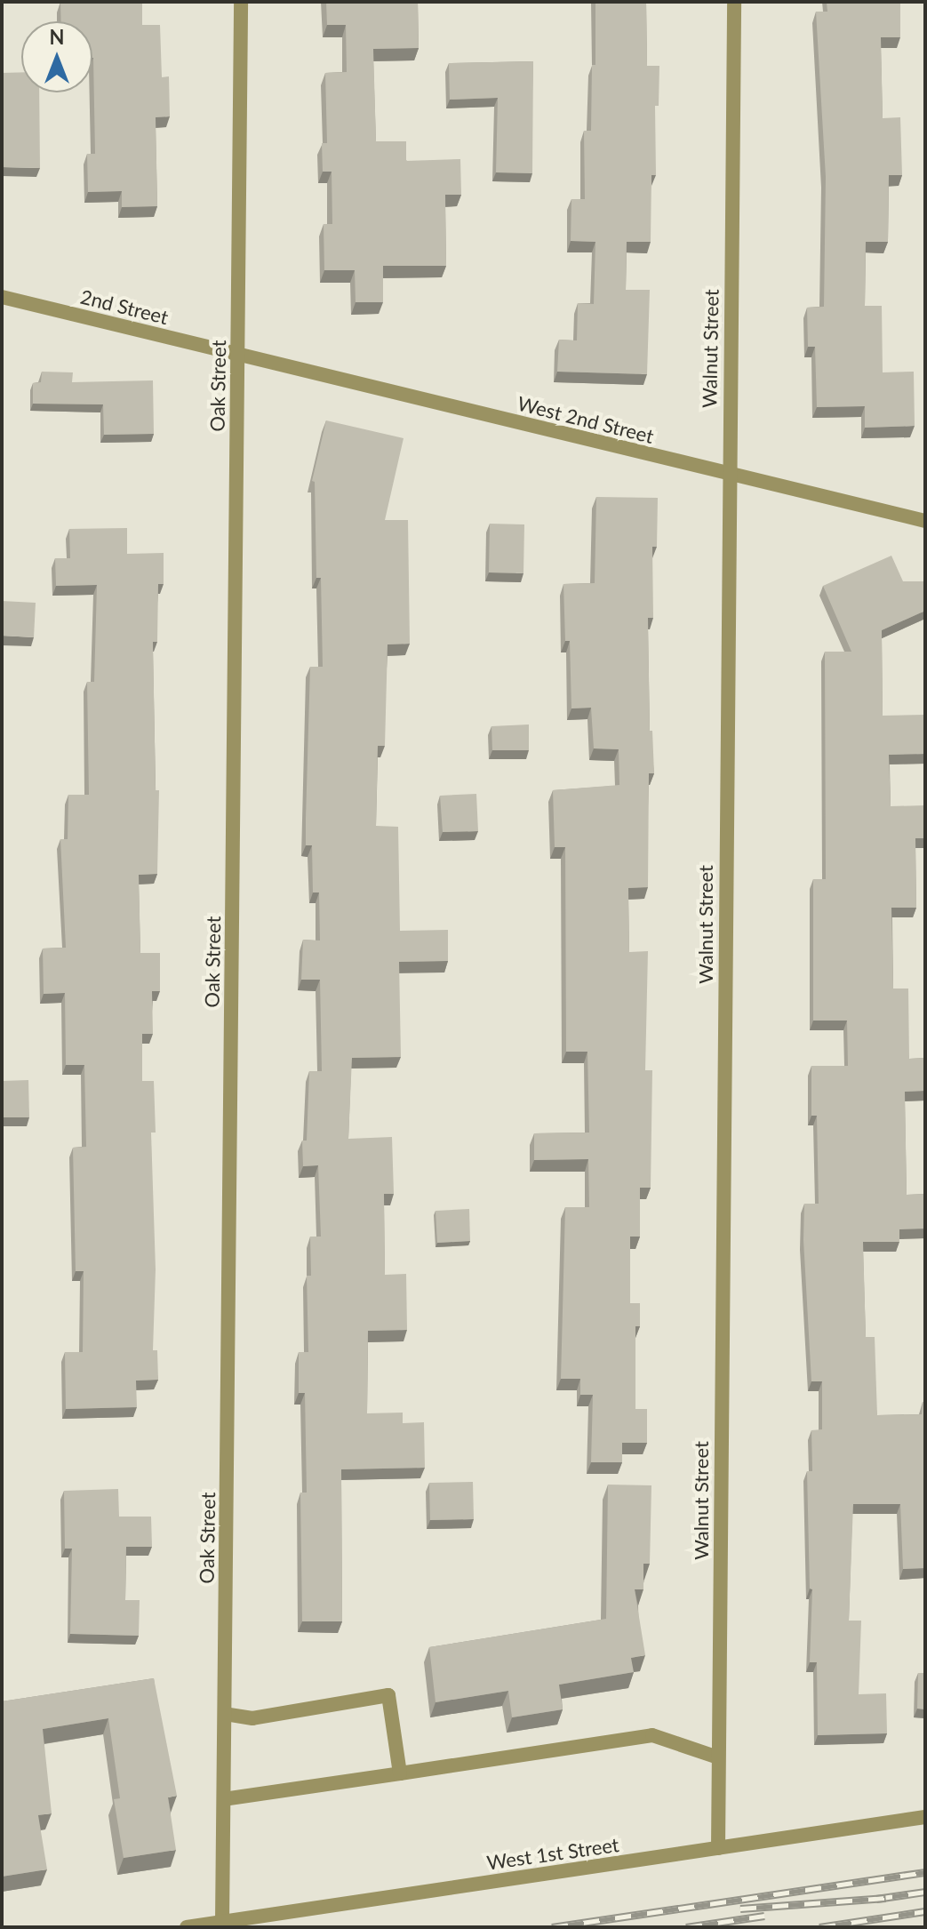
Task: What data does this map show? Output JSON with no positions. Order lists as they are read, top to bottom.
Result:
{
  "streets": {
    "street": [
      "2nd Street",
      "Walnut Street",
      "Oak Street",
      "West 2nd Street",
      "West 1st Street"
    ]
  },
  "crossings": [
    ["2nd Street", "Oak Street"],
    ["2nd Street", "West 2nd Street"],
    ["Walnut Street", "West 2nd Street"],
    ["Walnut Street", "West 1st Street"],
    ["Oak Street", "West 2nd Street"],
    ["Oak Street", "West 1st Street"]
  ],
  "north": "top"
}
